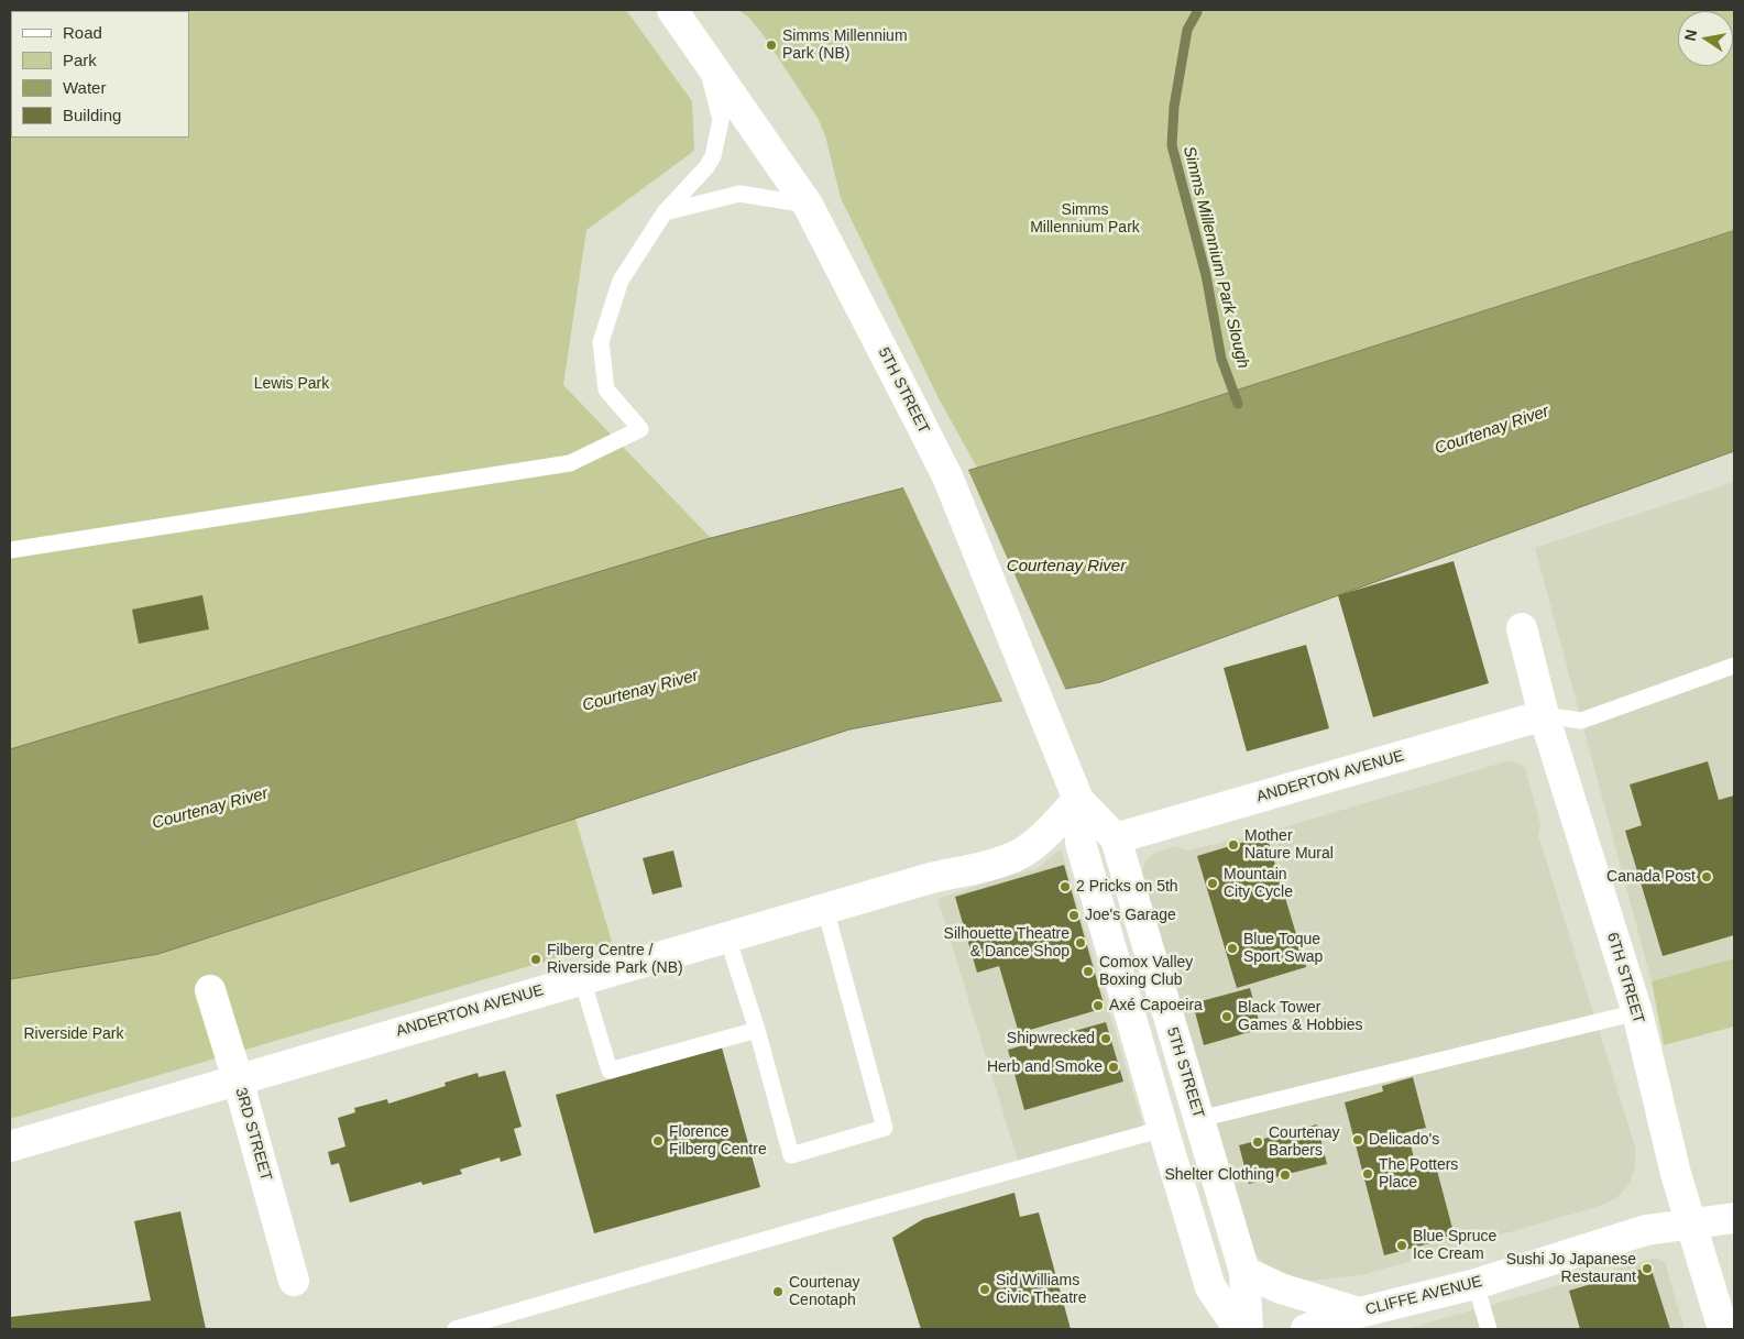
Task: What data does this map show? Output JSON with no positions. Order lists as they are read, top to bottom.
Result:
{
  "streets": {
    "street": [
      "5TH STREET",
      "ANDERTON AVENUE",
      "6TH STREET",
      "3RD STREET",
      "CLIFFE AVENUE"
    ]
  },
  "crossings": [
    ["5TH STREET", "ANDERTON AVENUE"],
    ["ANDERTON AVENUE", "6TH STREET"],
    ["ANDERTON AVENUE", "3RD STREET"],
    ["6TH STREET", "CLIFFE AVENUE"]
  ],
  "water": ["Simms Millennium Park Slough", "Courtenay River"],
  "parks": ["Simms Millennium Park", "Lewis Park", "Riverside Park"],
  "places": [
    "Simms Millennium Park (NB)",
    "Mother Nature Mural",
    "Canada Post",
    "Mountain City Cycle",
    "2 Pricks on 5th",
    "Joe's Garage",
    "Silhouette Theatre & Dance Shop",
    "Blue Toque Sport Swap",
    "Filberg Centre / Riverside Park (NB)",
    "Comox Valley Boxing Club",
    "Axé Capoeira",
    "Black Tower Games & Hobbies",
    "Shipwrecked",
    "Herb and Smoke",
    "Delicado's",
    "Florence Filberg Centre",
    "Courtenay Barbers",
    "The Potters Place",
    "Shelter Clothing",
    "Blue Spruce Ice Cream",
    "Sushi Jo Japanese Restaurant",
    "Sid Williams Civic Theatre",
    "Courtenay Cenotaph"
  ],
  "legend": [
    "Road",
    "Park",
    "Water",
    "Building"
  ],
  "north": "left"
}
